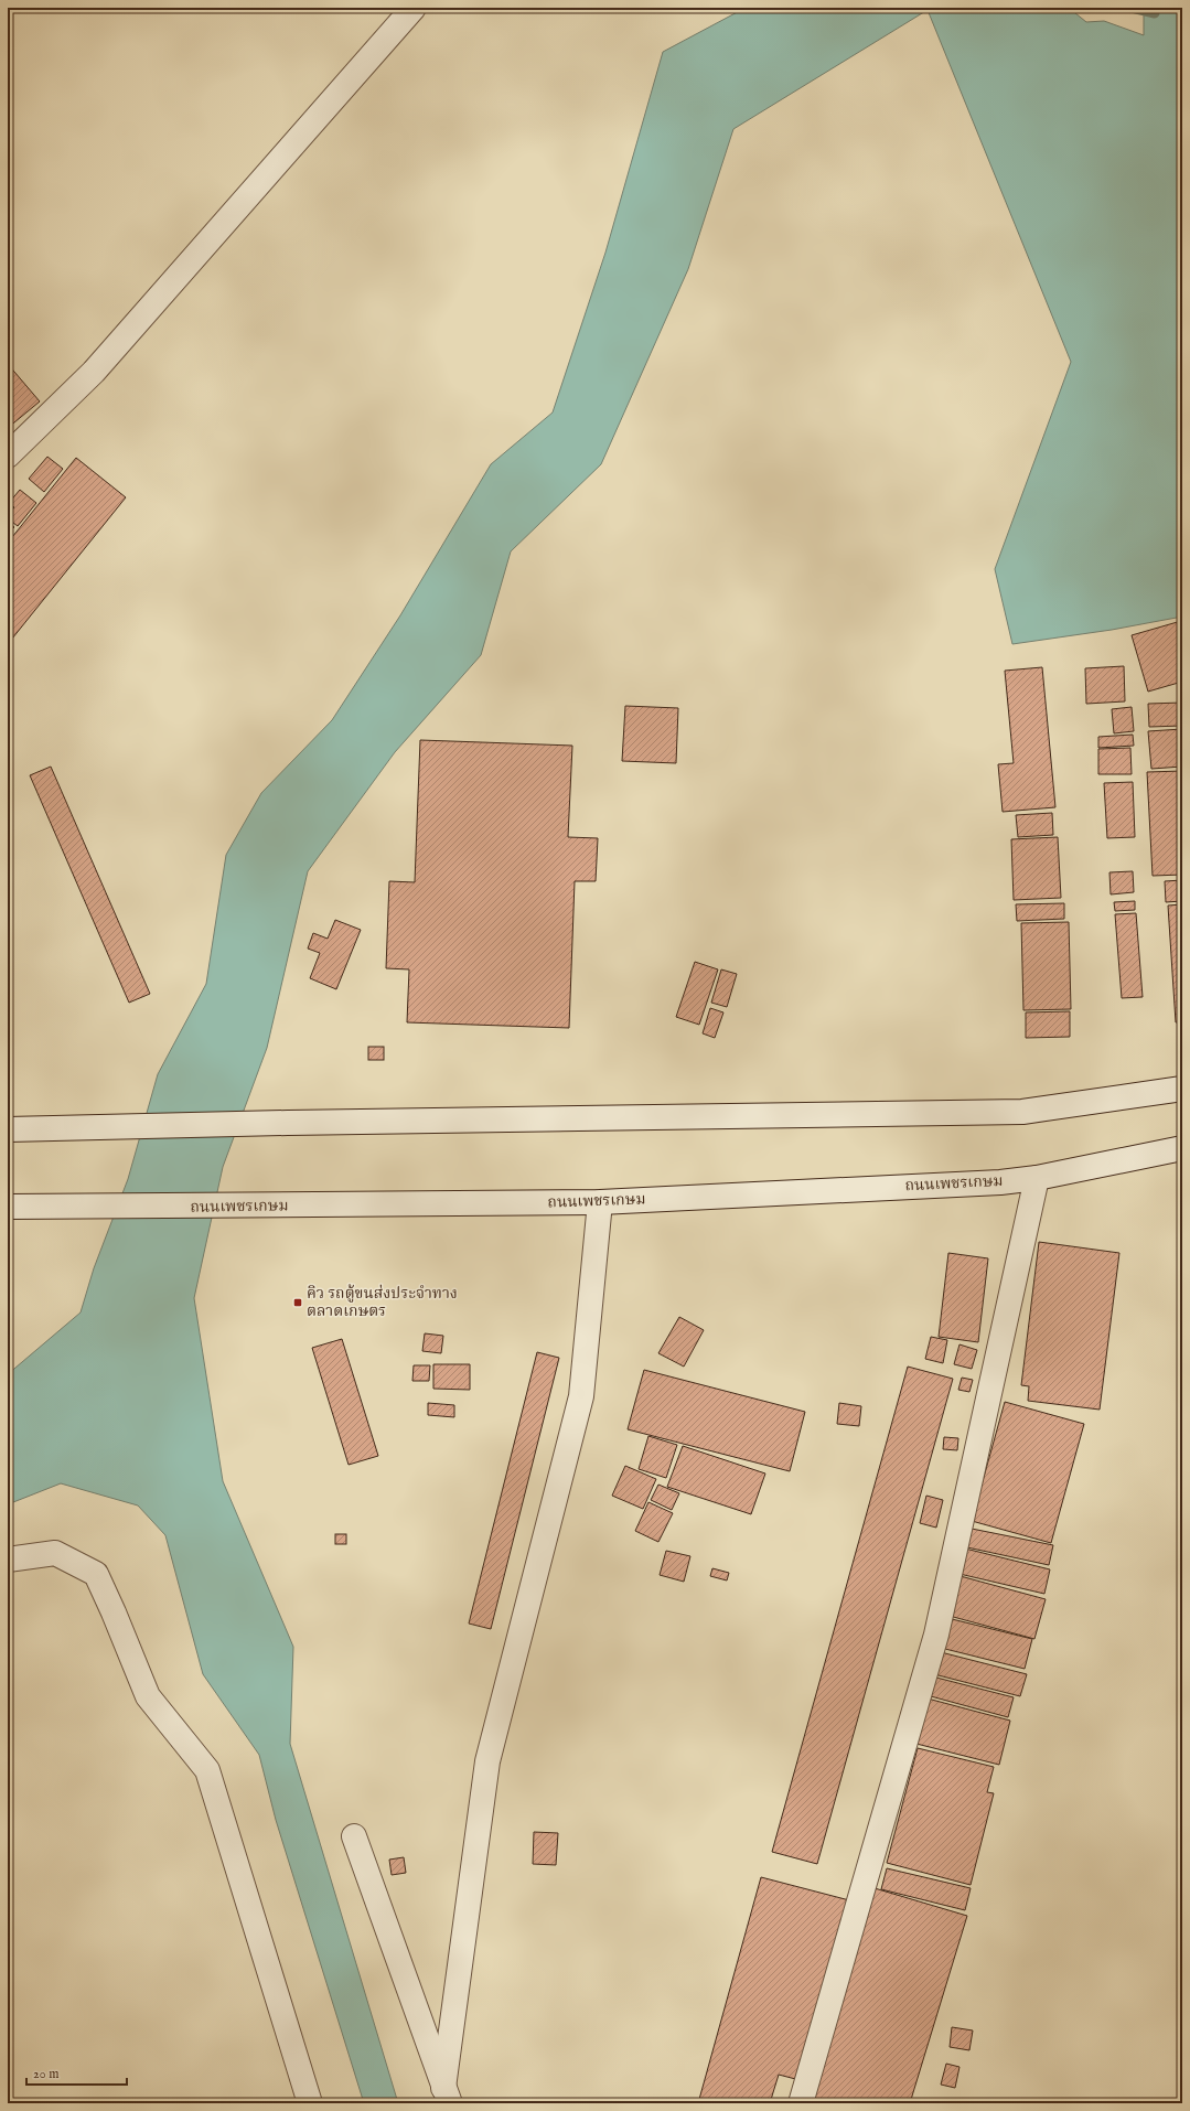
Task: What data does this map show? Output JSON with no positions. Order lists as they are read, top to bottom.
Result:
{
  "streets": {
    "street": ["ถนนเพชรเกษม"]
  },
  "places": {
    "transit": ["คิว รถตู้ขนส่งประจำทาง ตลาดเกษตร"]
  },
  "scale_bar": "20 m"
}
